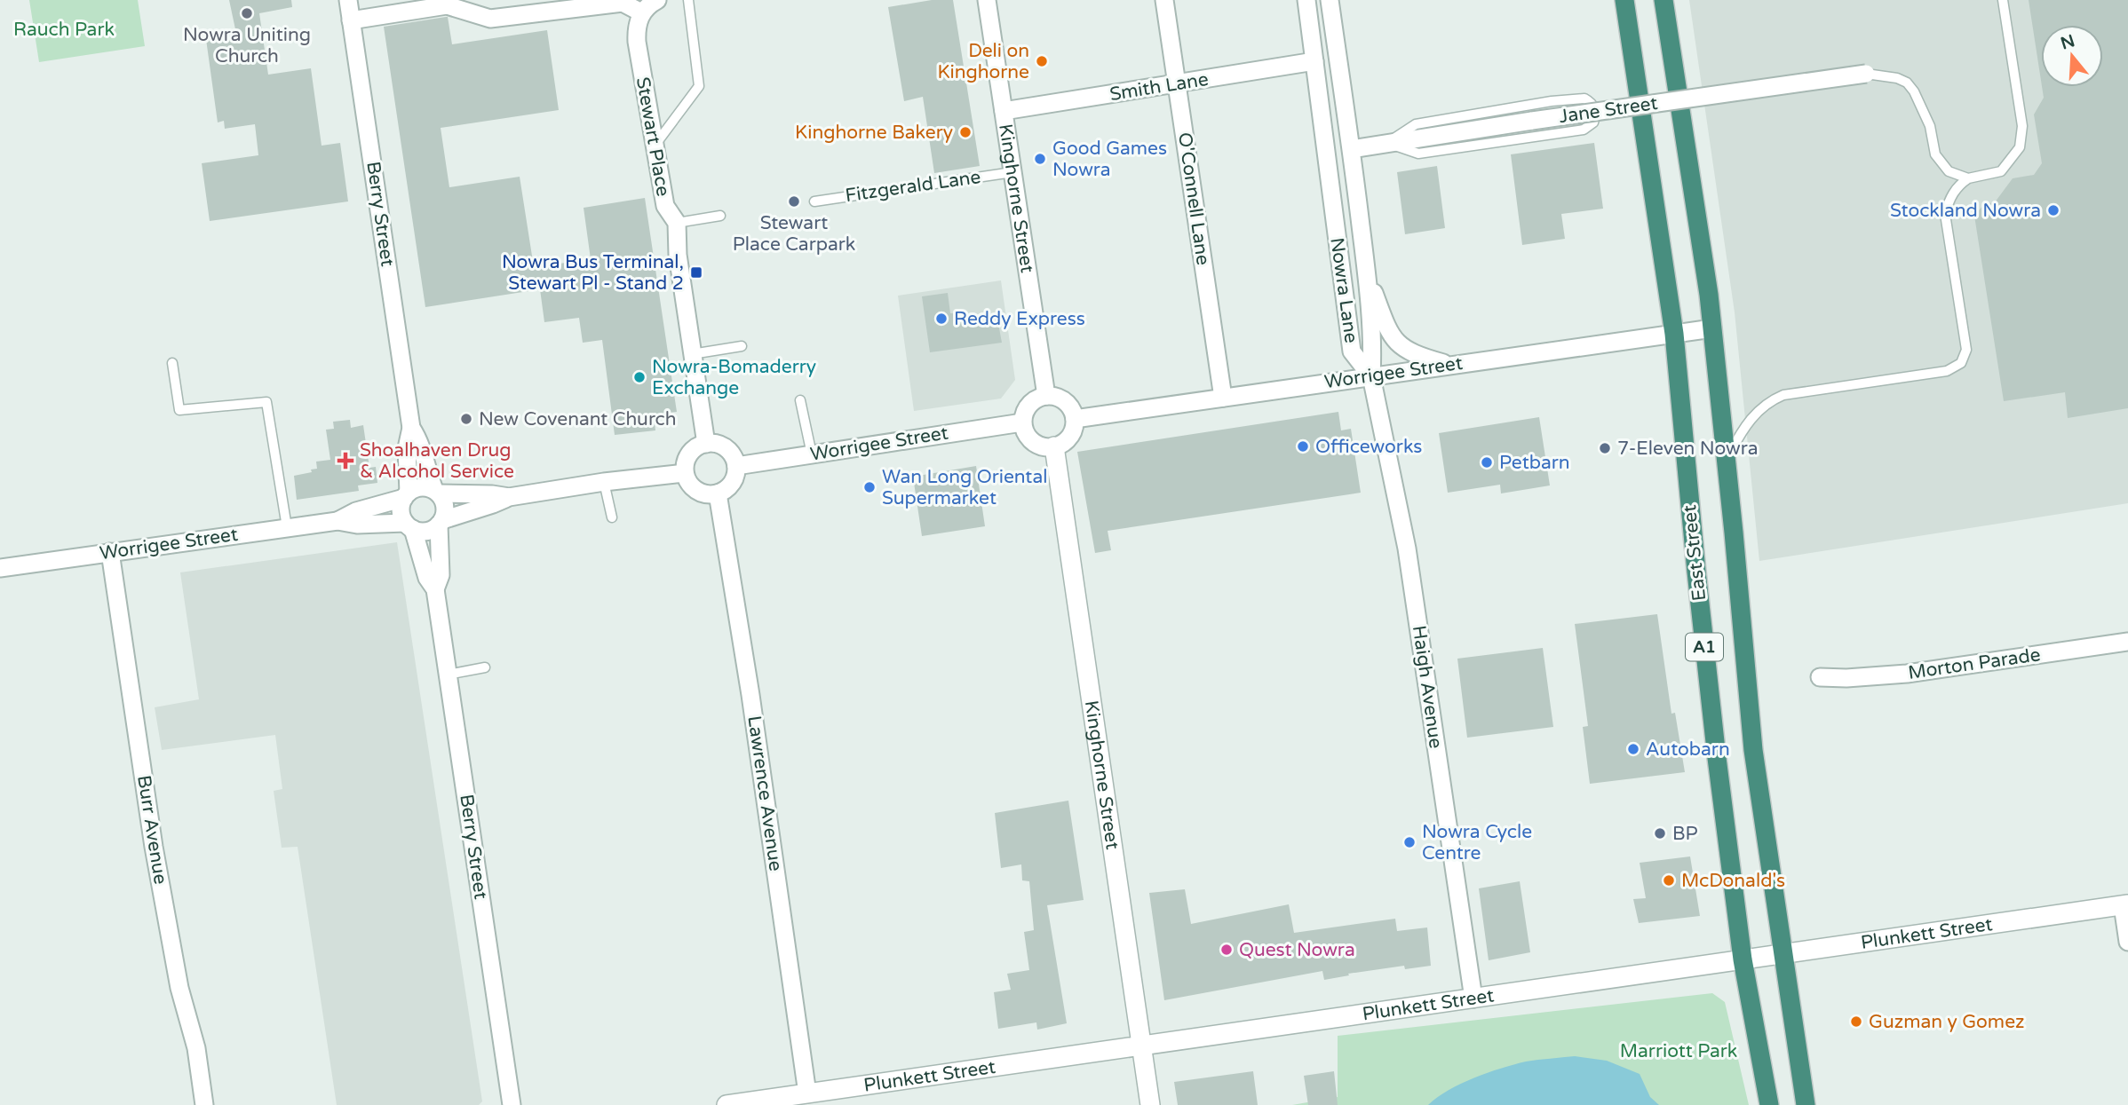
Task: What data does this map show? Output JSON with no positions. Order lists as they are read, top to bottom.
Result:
{
  "streets": {
    "highway": ["East Street", "A1"],
    "street": [
      "Smith Lane",
      "Jane Street",
      "Stewart Place",
      "Kinghorne Street",
      "O'Connell Lane",
      "Berry Street",
      "Nowra Lane",
      "Worrigee Street",
      "Morton Parade",
      "Haigh Avenue",
      "Lawrence Avenue",
      "Burr Avenue",
      "Plunkett Street"
    ],
    "lane": ["Fitzgerald Lane"]
  },
  "crossings": [
    ["Smith Lane", "Kinghorne Street"],
    ["Smith Lane", "O'Connell Lane"],
    ["Smith Lane", "Nowra Lane"],
    ["Jane Street", "Nowra Lane"],
    ["Stewart Place", "Worrigee Street"],
    ["Stewart Place", "Lawrence Avenue"],
    ["Fitzgerald Lane", "Kinghorne Street"],
    ["Kinghorne Street", "Worrigee Street"],
    ["Kinghorne Street", "Plunkett Street"],
    ["O'Connell Lane", "Worrigee Street"],
    ["Berry Street", "Worrigee Street"],
    ["Nowra Lane", "Worrigee Street"],
    ["Nowra Lane", "Haigh Avenue"],
    ["Worrigee Street", "East Street"],
    ["Worrigee Street", "A1"],
    ["Worrigee Street", "Haigh Avenue"],
    ["Worrigee Street", "Lawrence Avenue"],
    ["Worrigee Street", "Burr Avenue"],
    ["East Street", "Plunkett Street"],
    ["A1", "Plunkett Street"],
    ["Haigh Avenue", "Plunkett Street"],
    ["Lawrence Avenue", "Plunkett Street"]
  ],
  "parks": ["Rauch Park", "Marriott Park"],
  "places": {
    "other": [
      "Nowra Uniting Church",
      "Deli on Kinghorne",
      "Kinghorne Bakery",
      "Good Games Nowra",
      "Stewart Place Carpark",
      "Stockland Nowra",
      "Reddy Express",
      "Nowra-Bomaderry Exchange",
      "New Covenant Church",
      "Officeworks",
      "7-Eleven Nowra",
      "Petbarn",
      "Wan Long Oriental Supermarket",
      "Autobarn",
      "BP",
      "Nowra Cycle Centre",
      "McDonald's",
      "Quest Nowra",
      "Guzman y Gomez"
    ],
    "transit": ["Nowra Bus Terminal, Stewart Pl - Stand 2"],
    "health": ["Shoalhaven Drug & Alcohol Service"]
  },
  "north": "top"
}
